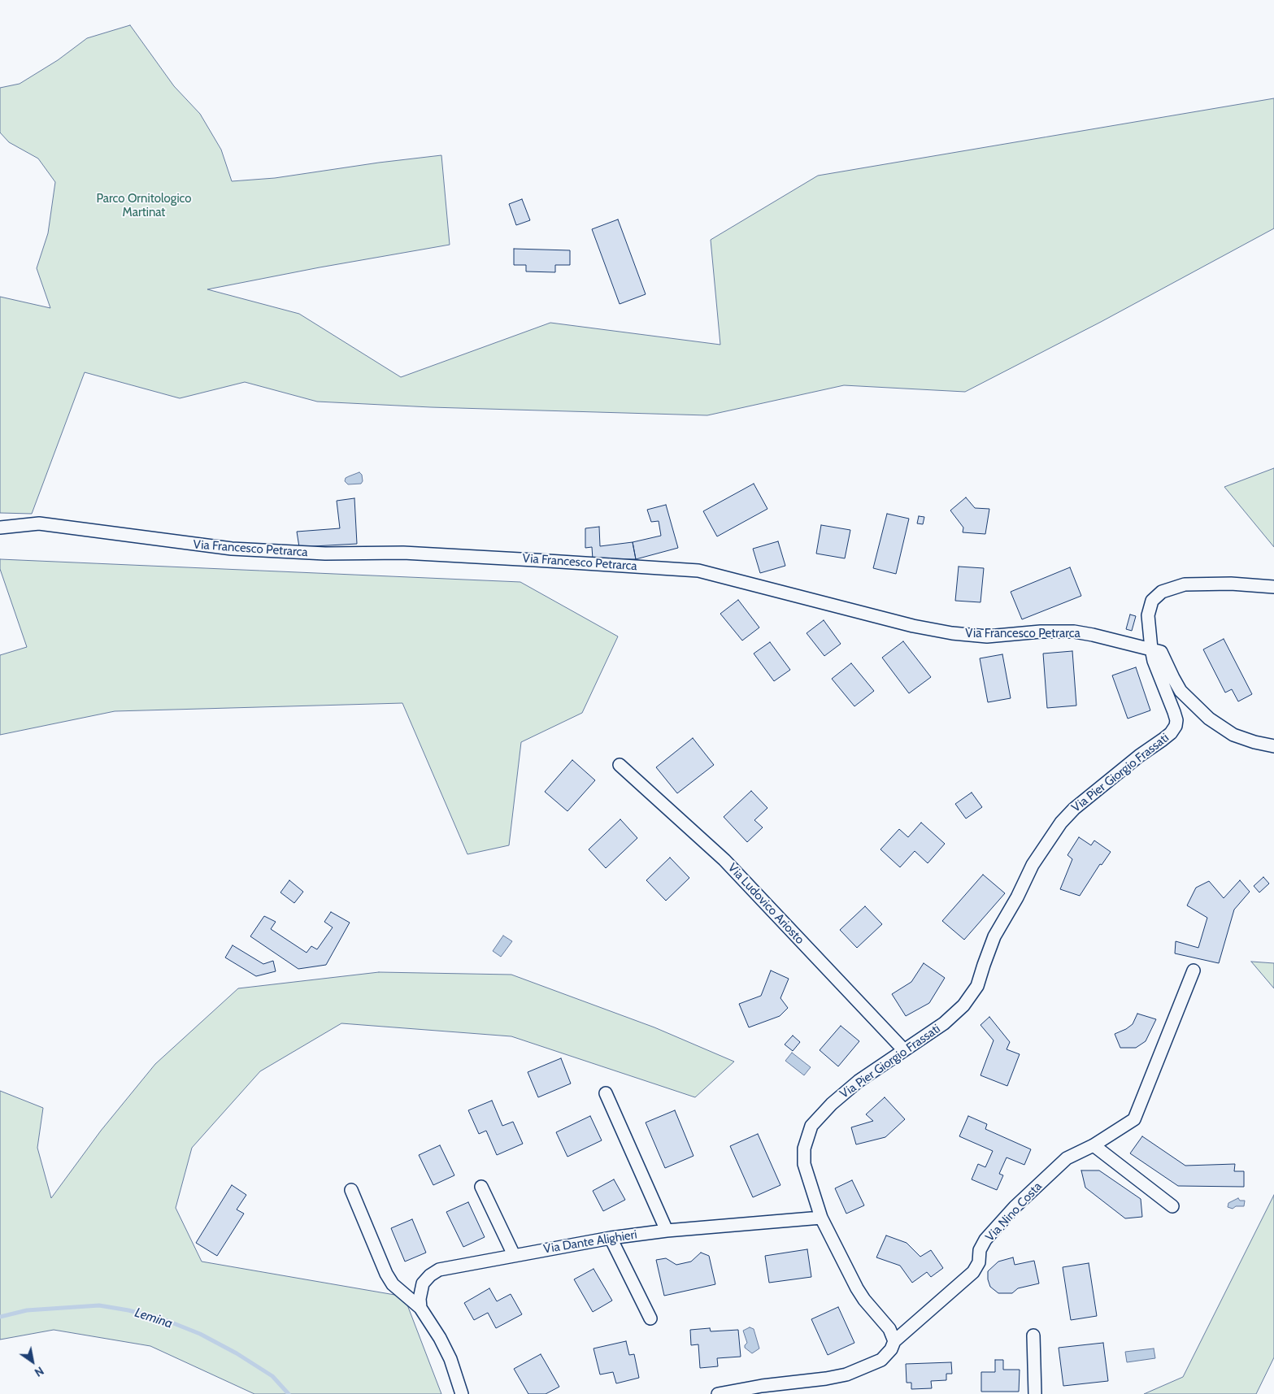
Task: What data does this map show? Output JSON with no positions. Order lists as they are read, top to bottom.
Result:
{
  "streets": {
    "street": [
      "Via Francesco Petrarca",
      "Via Pier Giorgio Frassati",
      "Via Ludovico Ariosto",
      "Via Nino Costa",
      "Via Dante Alighieri"
    ]
  },
  "crossings": [
    ["Via Francesco Petrarca", "Via Pier Giorgio Frassati"],
    ["Via Pier Giorgio Frassati", "Via Ludovico Ariosto"],
    ["Via Pier Giorgio Frassati", "Via Nino Costa"],
    ["Via Pier Giorgio Frassati", "Via Dante Alighieri"]
  ],
  "water": ["Lemina"],
  "parks": ["Parco Ornitologico Martinat"],
  "north": "bottom right"
}
